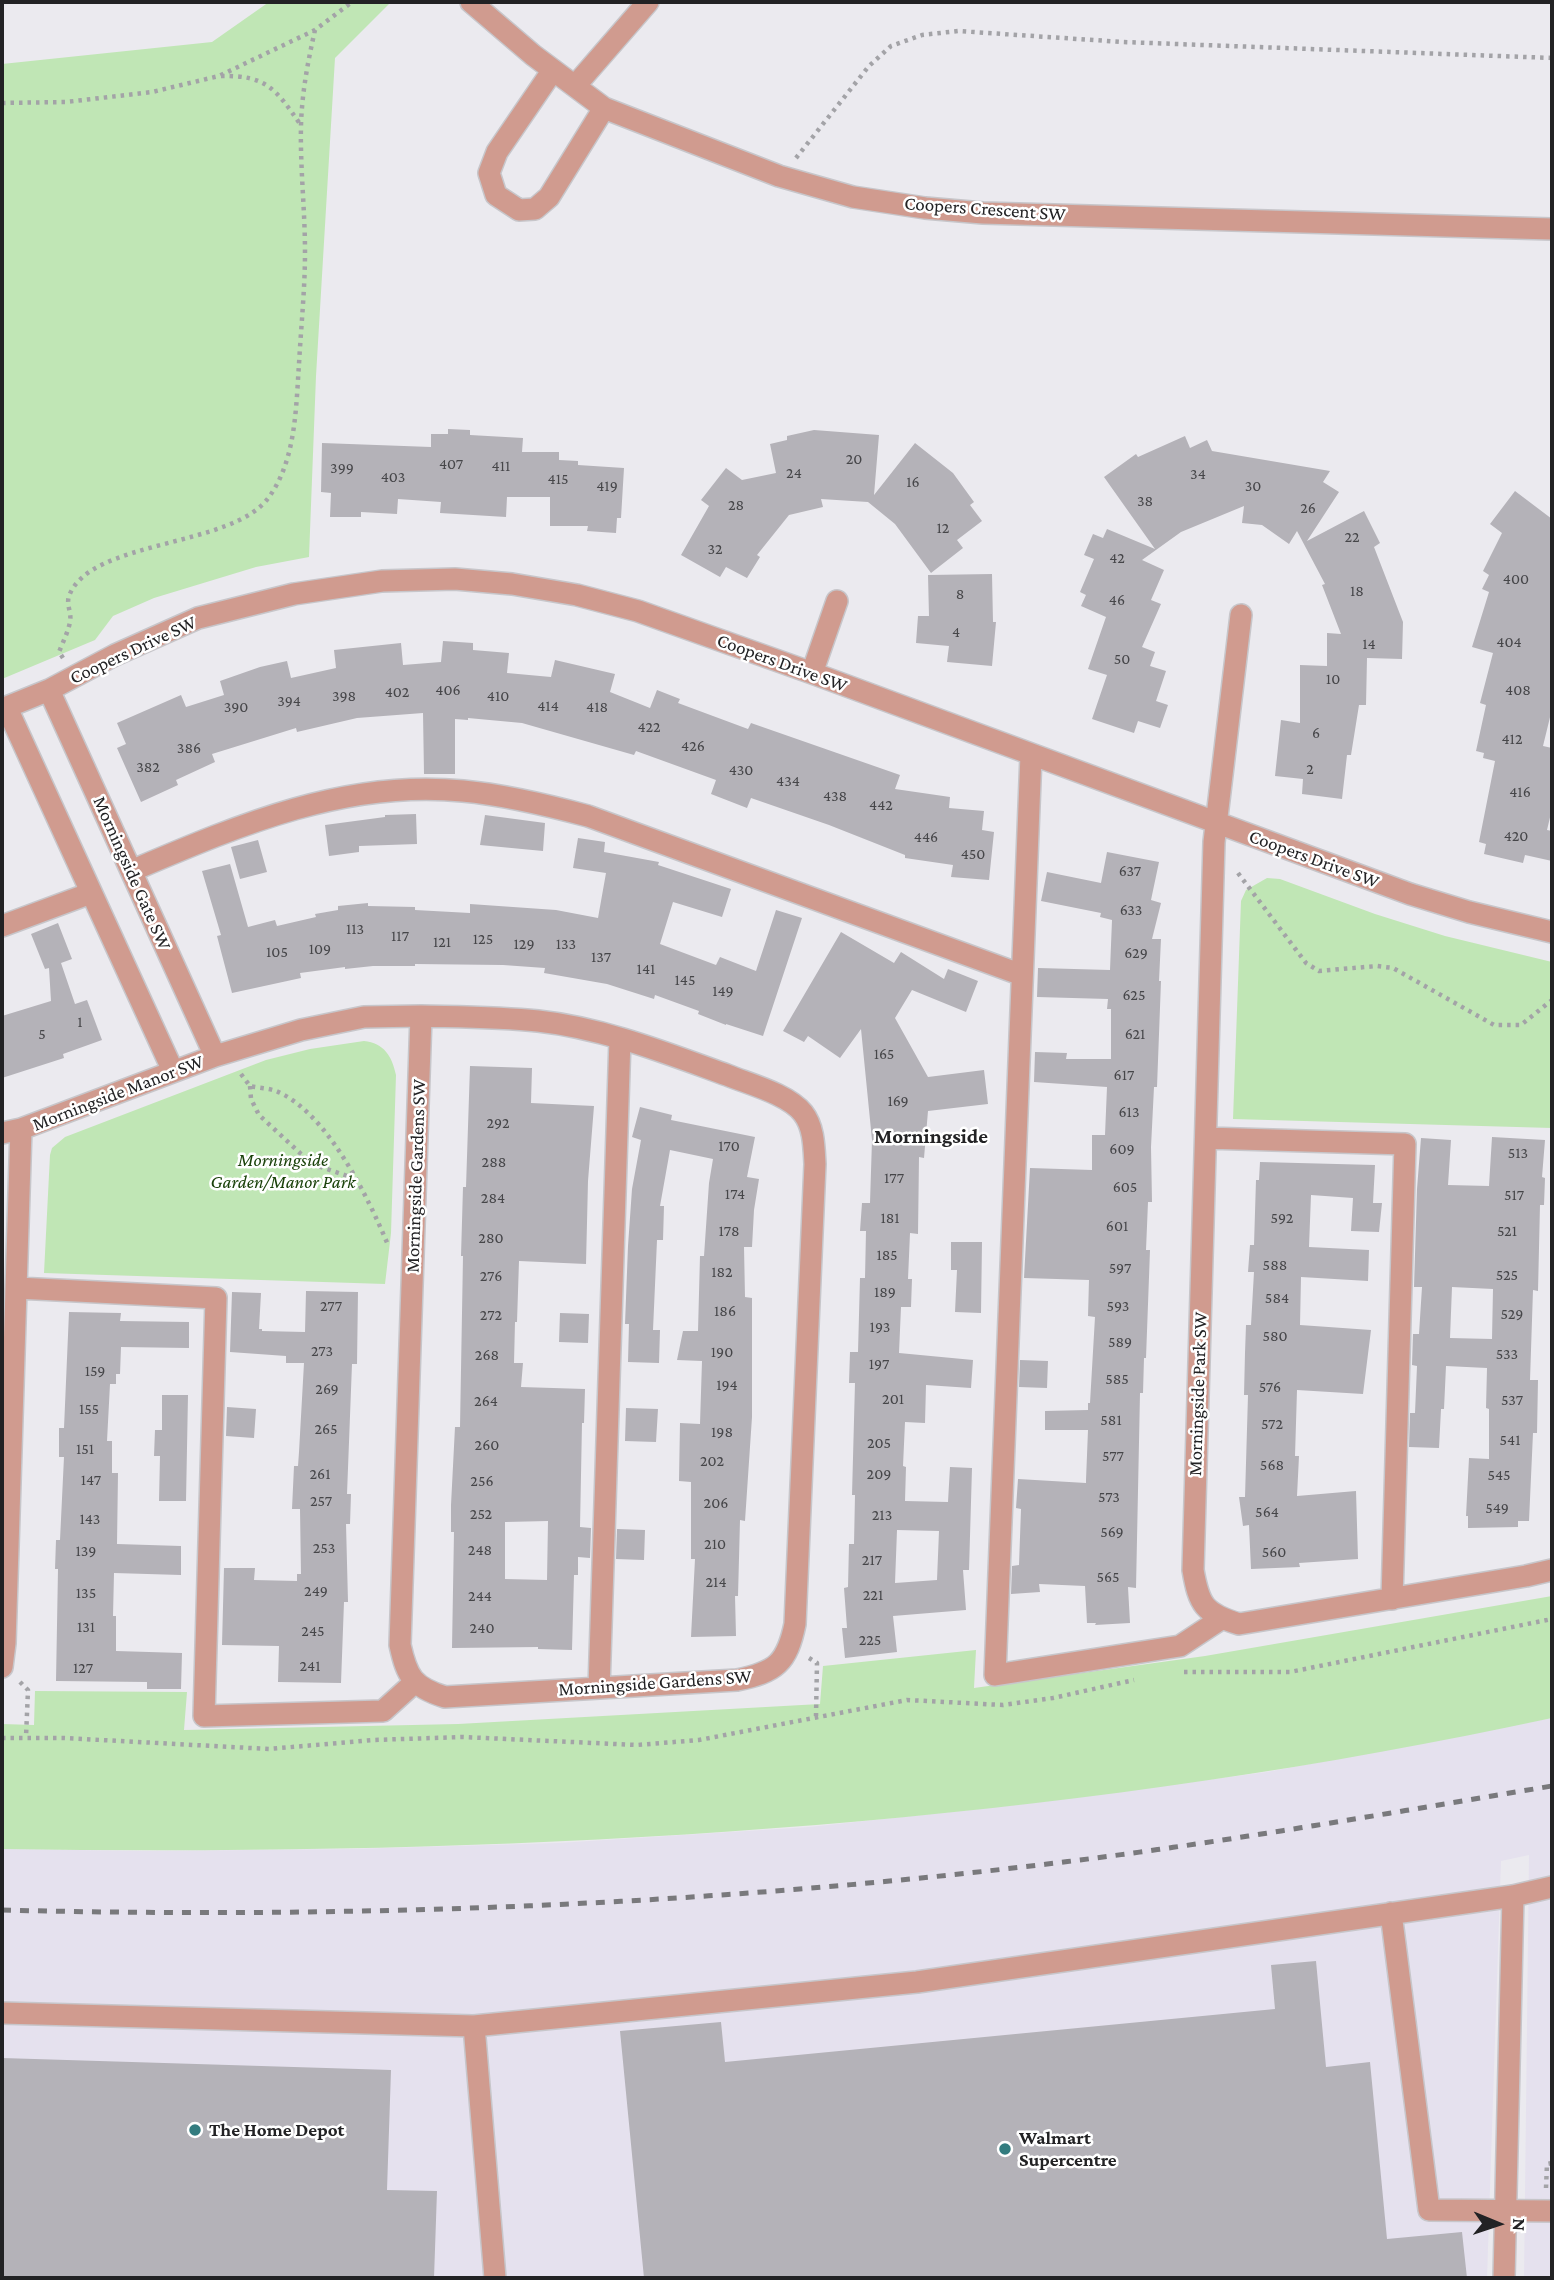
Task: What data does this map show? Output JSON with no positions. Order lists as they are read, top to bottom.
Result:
{
  "streets": {
    "street": [
      "Coopers Crescent SW",
      "Coopers Drive SW",
      "Morningside Gate SW",
      "Morningside Manor SW",
      "Morningside Gardens SW",
      "Morningside Park SW"
    ]
  },
  "crossings": [
    ["Coopers Drive SW", "Morningside Gate SW"],
    ["Coopers Drive SW", "Morningside Park SW"],
    ["Morningside Gate SW", "Morningside Manor SW"]
  ],
  "districts": ["Morningside"],
  "parks": ["Morningside Garden/Manor Park"],
  "places": ["The Home Depot", "Walmart Supercentre"],
  "house_numbers": [
    "20",
    "407",
    "411",
    "399",
    "24",
    "34",
    "403",
    "415",
    "16",
    "419",
    "30",
    "38",
    "28",
    "26",
    "12",
    "22",
    "32",
    "42",
    "400",
    "18",
    "8",
    "46",
    "4",
    "404",
    "14",
    "50",
    "10",
    "406",
    "408",
    "402",
    "398",
    "410",
    "394",
    "414",
    "390",
    "418",
    "422",
    "6",
    "412",
    "426",
    "386",
    "382",
    "2",
    "430",
    "434",
    "416",
    "438",
    "442",
    "420",
    "446",
    "450",
    "637",
    "633",
    "113",
    "117",
    "125",
    "121",
    "129",
    "133",
    "109",
    "105",
    "629",
    "137",
    "141",
    "145",
    "149",
    "625",
    "1",
    "5",
    "621",
    "165",
    "617",
    "169",
    "613",
    "292",
    "170",
    "609",
    "513",
    "288",
    "177",
    "605",
    "174",
    "517",
    "284",
    "181",
    "592",
    "601",
    "178",
    "521",
    "280",
    "185",
    "588",
    "597",
    "182",
    "525",
    "276",
    "189",
    "584",
    "277",
    "593",
    "186",
    "529",
    "272",
    "193",
    "580",
    "589",
    "273",
    "190",
    "533",
    "268",
    "197",
    "159",
    "585",
    "194",
    "576",
    "269",
    "201",
    "537",
    "264",
    "155",
    "581",
    "572",
    "265",
    "198",
    "541",
    "205",
    "260",
    "151",
    "577",
    "202",
    "568",
    "261",
    "209",
    "545",
    "147",
    "256",
    "573",
    "257",
    "206",
    "549",
    "564",
    "252",
    "213",
    "143",
    "569",
    "210",
    "253",
    "248",
    "139",
    "560",
    "217",
    "565",
    "214",
    "249",
    "135",
    "221",
    "244",
    "131",
    "240",
    "245",
    "225",
    "241",
    "127"
  ],
  "north": "right"
}
